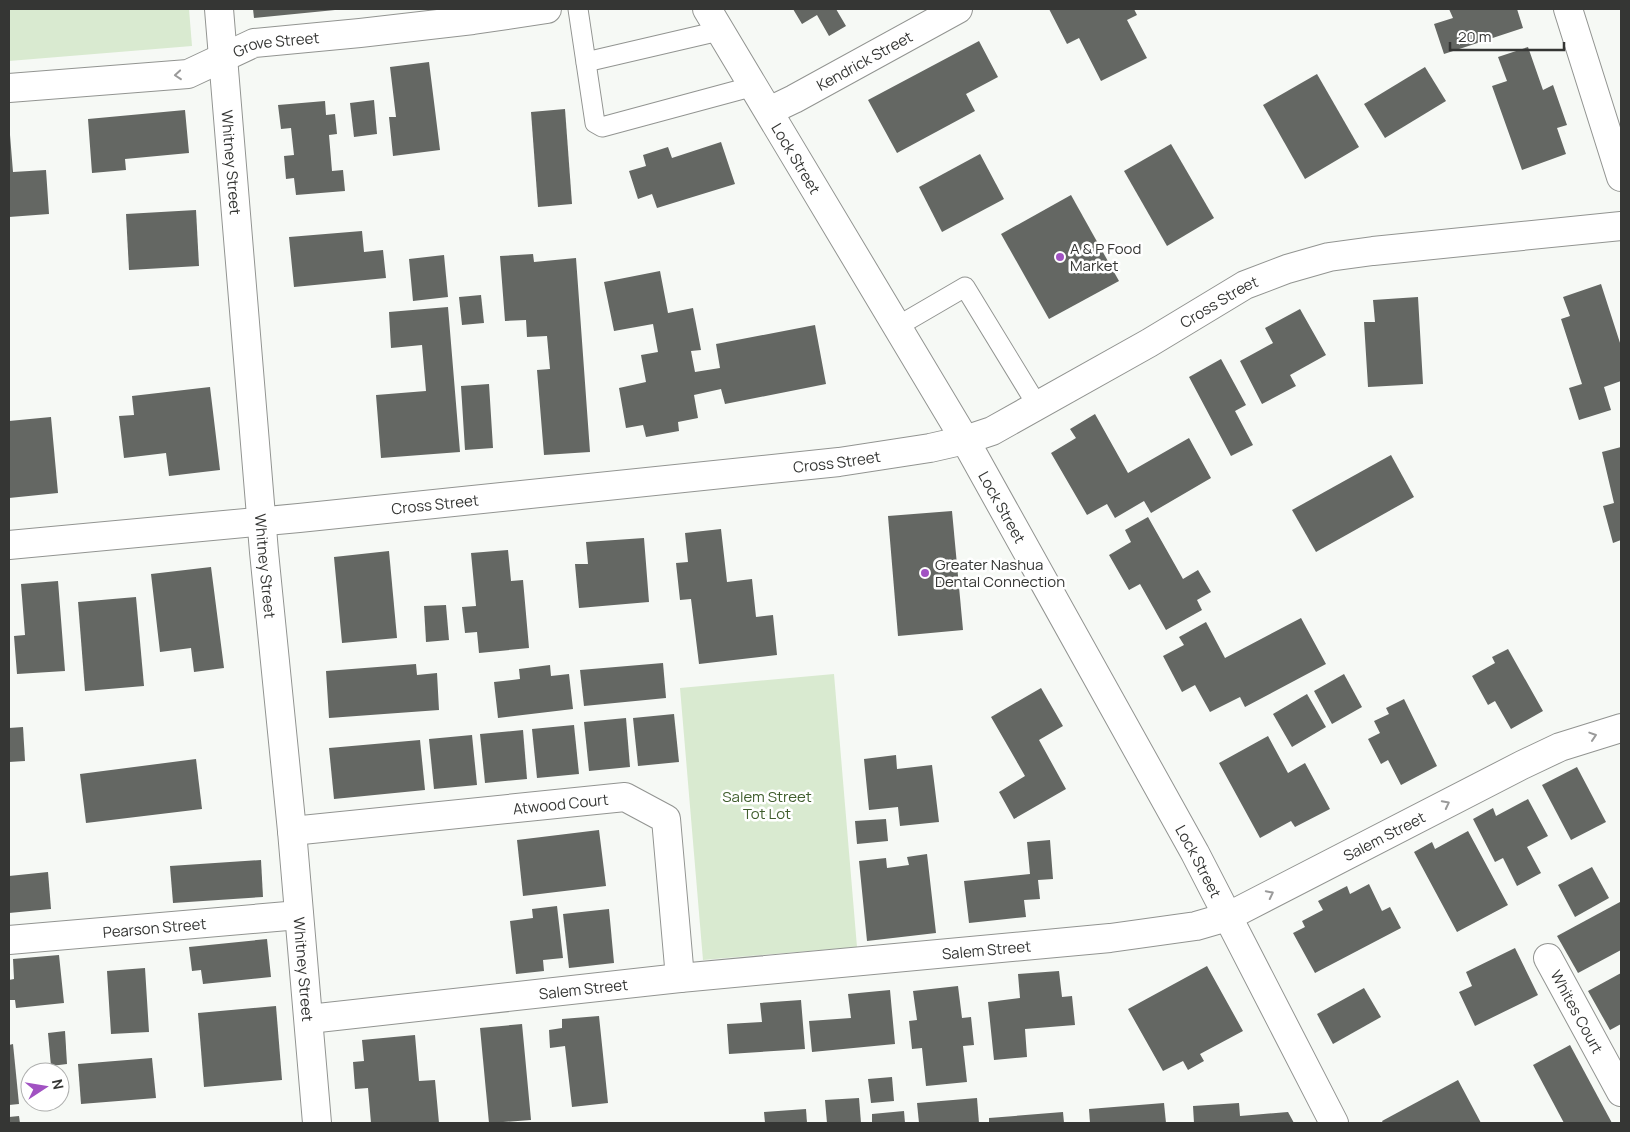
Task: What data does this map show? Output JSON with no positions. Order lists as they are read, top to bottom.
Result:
{
  "streets": {
    "street": [
      "Grove Street",
      "Kendrick Street",
      "Lock Street",
      "Whitney Street",
      "Cross Street",
      "Atwood Court",
      "Salem Street",
      "Pearson Street",
      "Whites Court"
    ]
  },
  "crossings": [
    ["Grove Street", "Whitney Street"],
    ["Kendrick Street", "Lock Street"],
    ["Lock Street", "Cross Street"],
    ["Lock Street", "Salem Street"],
    ["Whitney Street", "Cross Street"],
    ["Whitney Street", "Atwood Court"],
    ["Whitney Street", "Salem Street"],
    ["Whitney Street", "Pearson Street"],
    ["Atwood Court", "Salem Street"]
  ],
  "one_way": ["Grove Street"],
  "parks": ["Salem Street Tot Lot"],
  "places": ["A & P Food Market", "Greater Nashua Dental Connection"],
  "scale_bar": "20 m",
  "north": "right"
}
